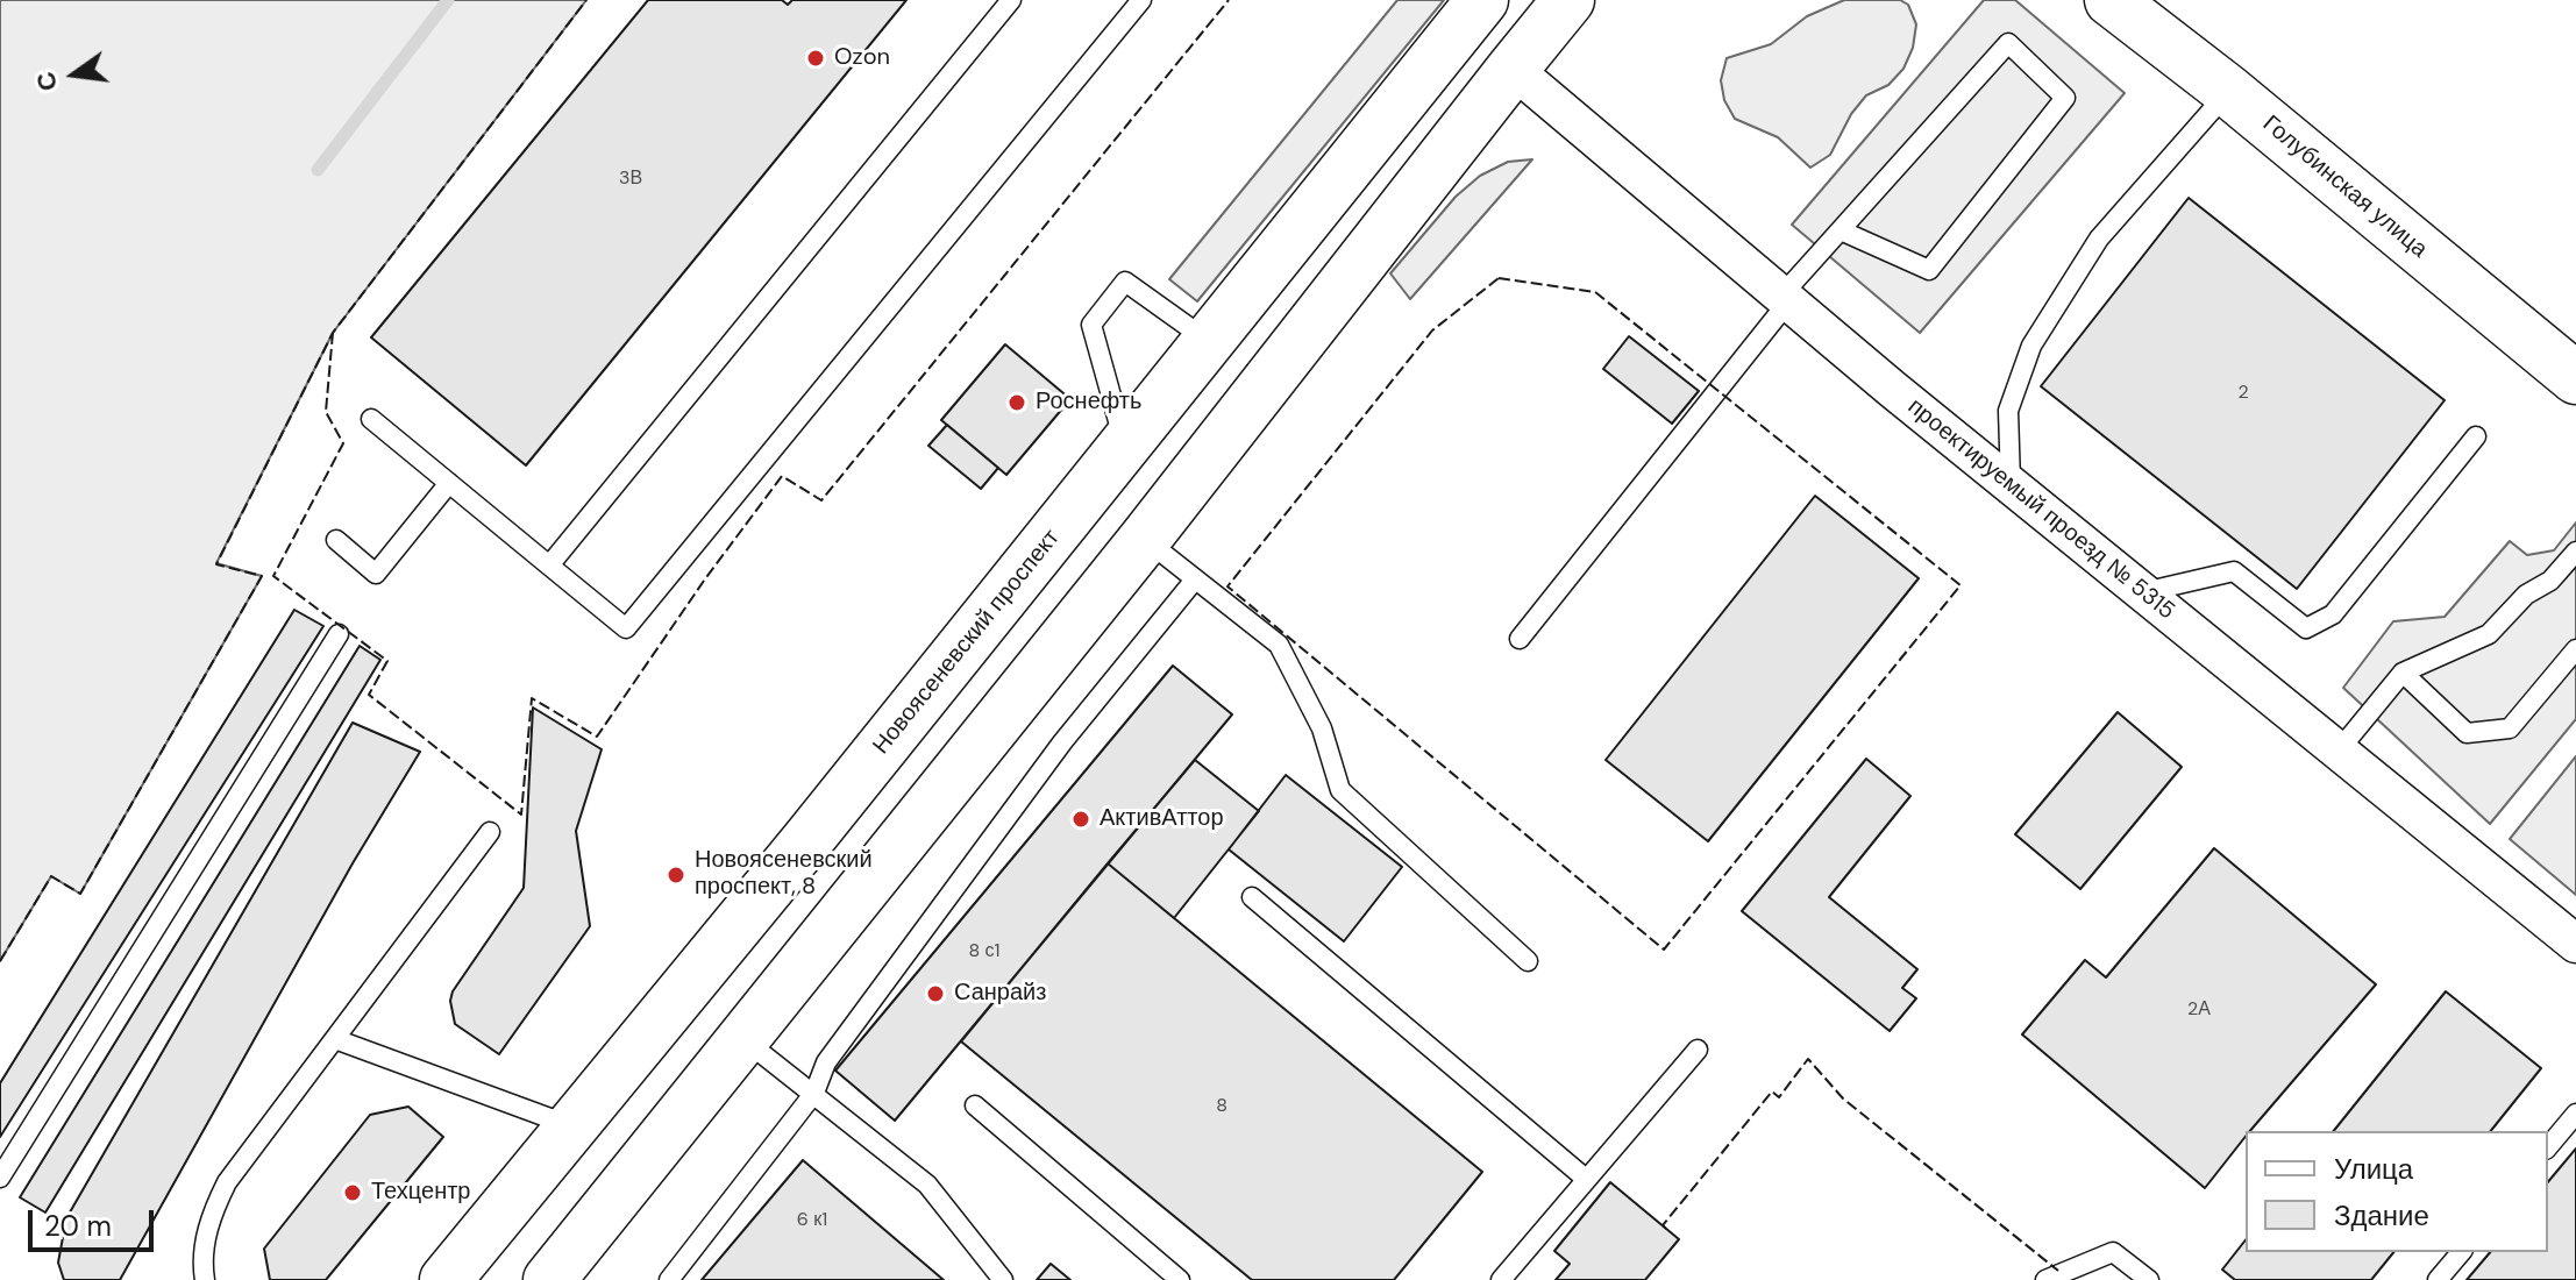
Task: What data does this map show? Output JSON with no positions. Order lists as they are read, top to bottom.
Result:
{
  "streets": {
    "main road": ["Голубинская улица", "Новоясеневский проспект"],
    "street": ["проектируемый проезд № 5315"]
  },
  "places": [
    "Ozon",
    "Роснефть",
    "АктивАттор",
    "Новоясеневский проспект, 8",
    "Санрайз",
    "Техцентр"
  ],
  "house_numbers": [
    "3В",
    "2",
    "8 с1",
    "2А",
    "8",
    "6 к1"
  ],
  "legend": ["Улица", "Здание"],
  "scale_bar": "20 m",
  "north": "left"
}
